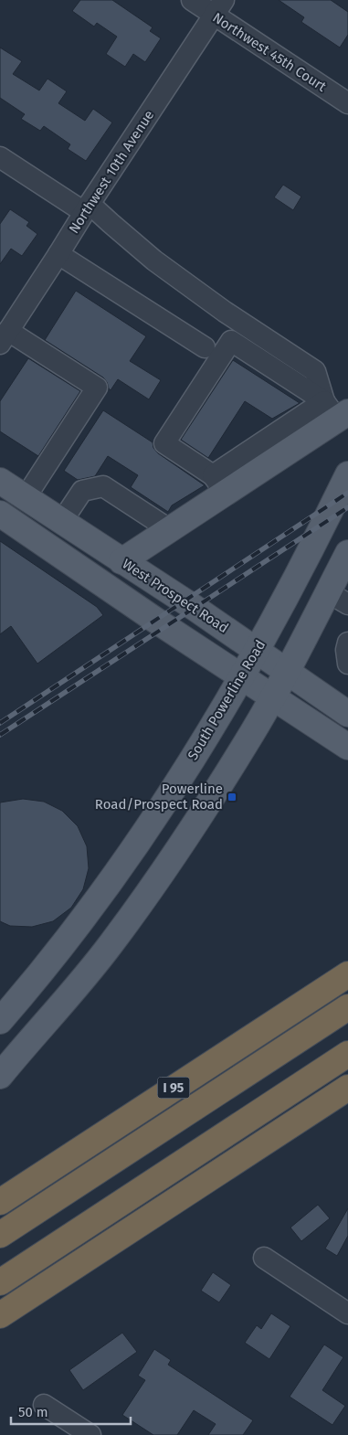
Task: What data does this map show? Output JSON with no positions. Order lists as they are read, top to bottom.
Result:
{
  "streets": {
    "highway": ["I 95"],
    "main road": ["West Prospect Road", "South Powerline Road"],
    "street": ["Northwest 45th Court", "Northwest 10th Avenue"]
  },
  "crossings": [
    ["Northwest 45th Court", "Northwest 10th Avenue"],
    ["West Prospect Road", "South Powerline Road"]
  ],
  "places": {
    "transit": ["Powerline Road/Prospect Road"]
  },
  "scale_bar": "50 m"
}
